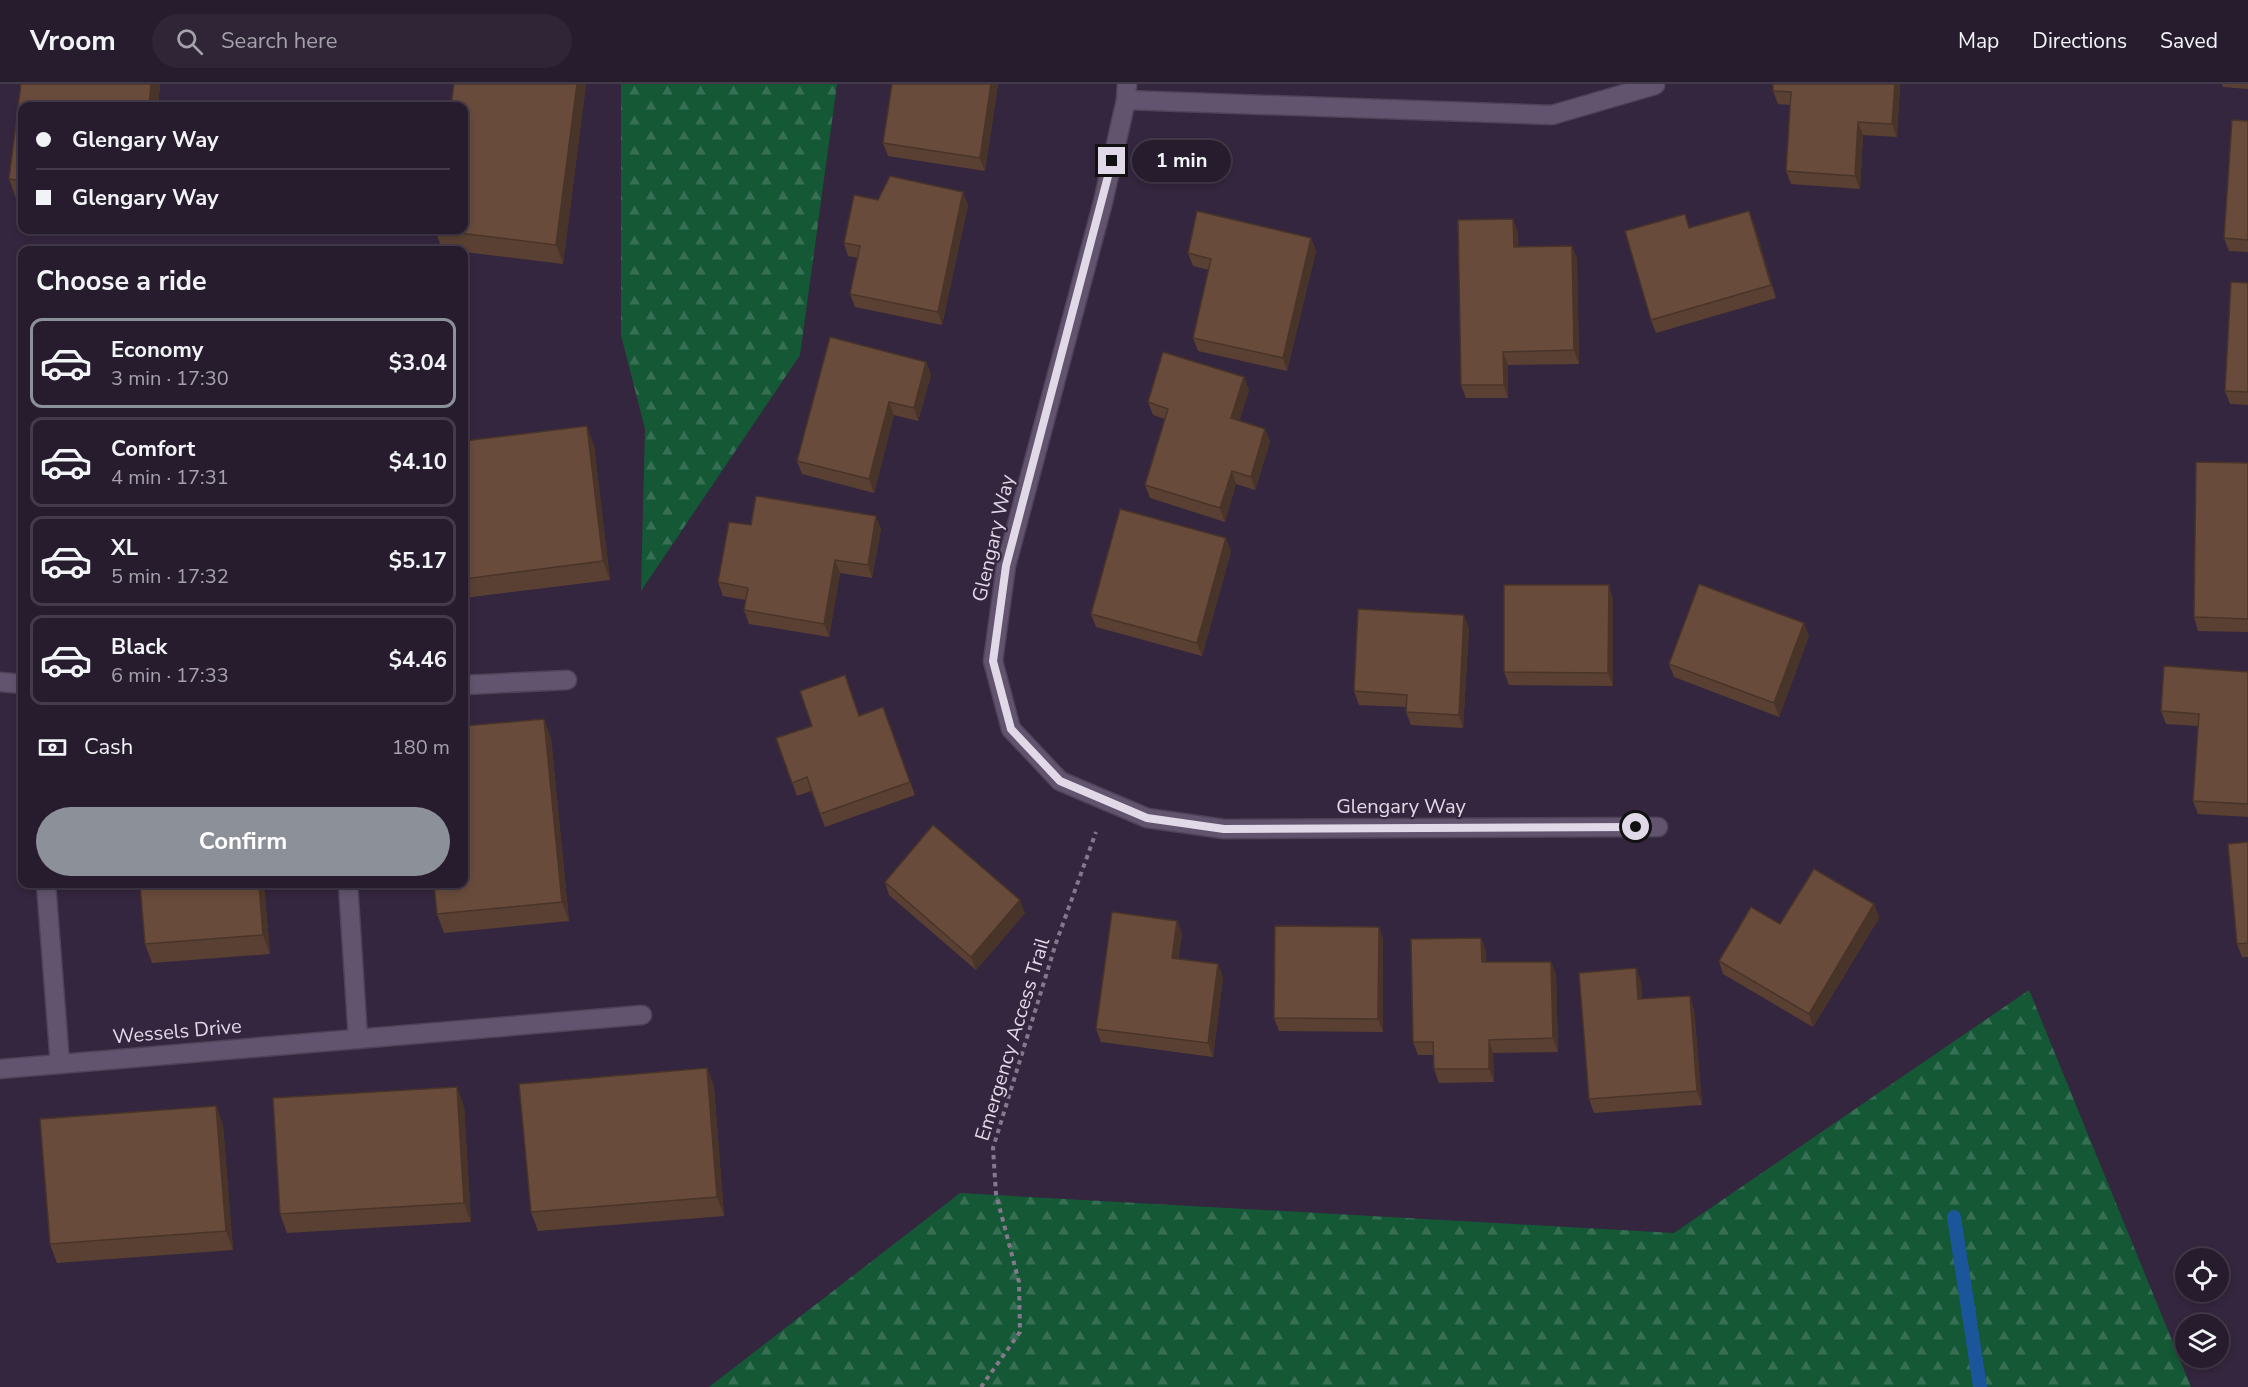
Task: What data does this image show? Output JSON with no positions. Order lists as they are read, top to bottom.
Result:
{
  "streets": {
    "street": ["Glengary Way", "Wessels Drive"],
    "path": ["Emergency Access Trail"]
  },
  "crossings": [
    ["Glengary Way", "Emergency Access Trail"]
  ],
  "page": {
    "header": "Vroom",
    "search": "Search here",
    "nav": ["Map", "Directions", "Saved"],
    "banner": ["Glengary Way", "Glengary Way"],
    "bubble": "1 min",
    "heading": "Choose a ride",
    "list": [
      {
        "name": "Economy",
        "note": "3 min · 17:30",
        "value": "$3.04"
      },
      {
        "name": "Comfort",
        "note": "4 min · 17:31",
        "value": "$4.10"
      },
      {
        "name": "XL",
        "note": "5 min · 17:32",
        "value": "$5.17"
      },
      {
        "name": "Black",
        "note": "6 min · 17:33",
        "value": "$4.46"
      }
    ],
    "pay": ["Cash", "180 m"],
    "buttons": "Confirm"
  }
}
